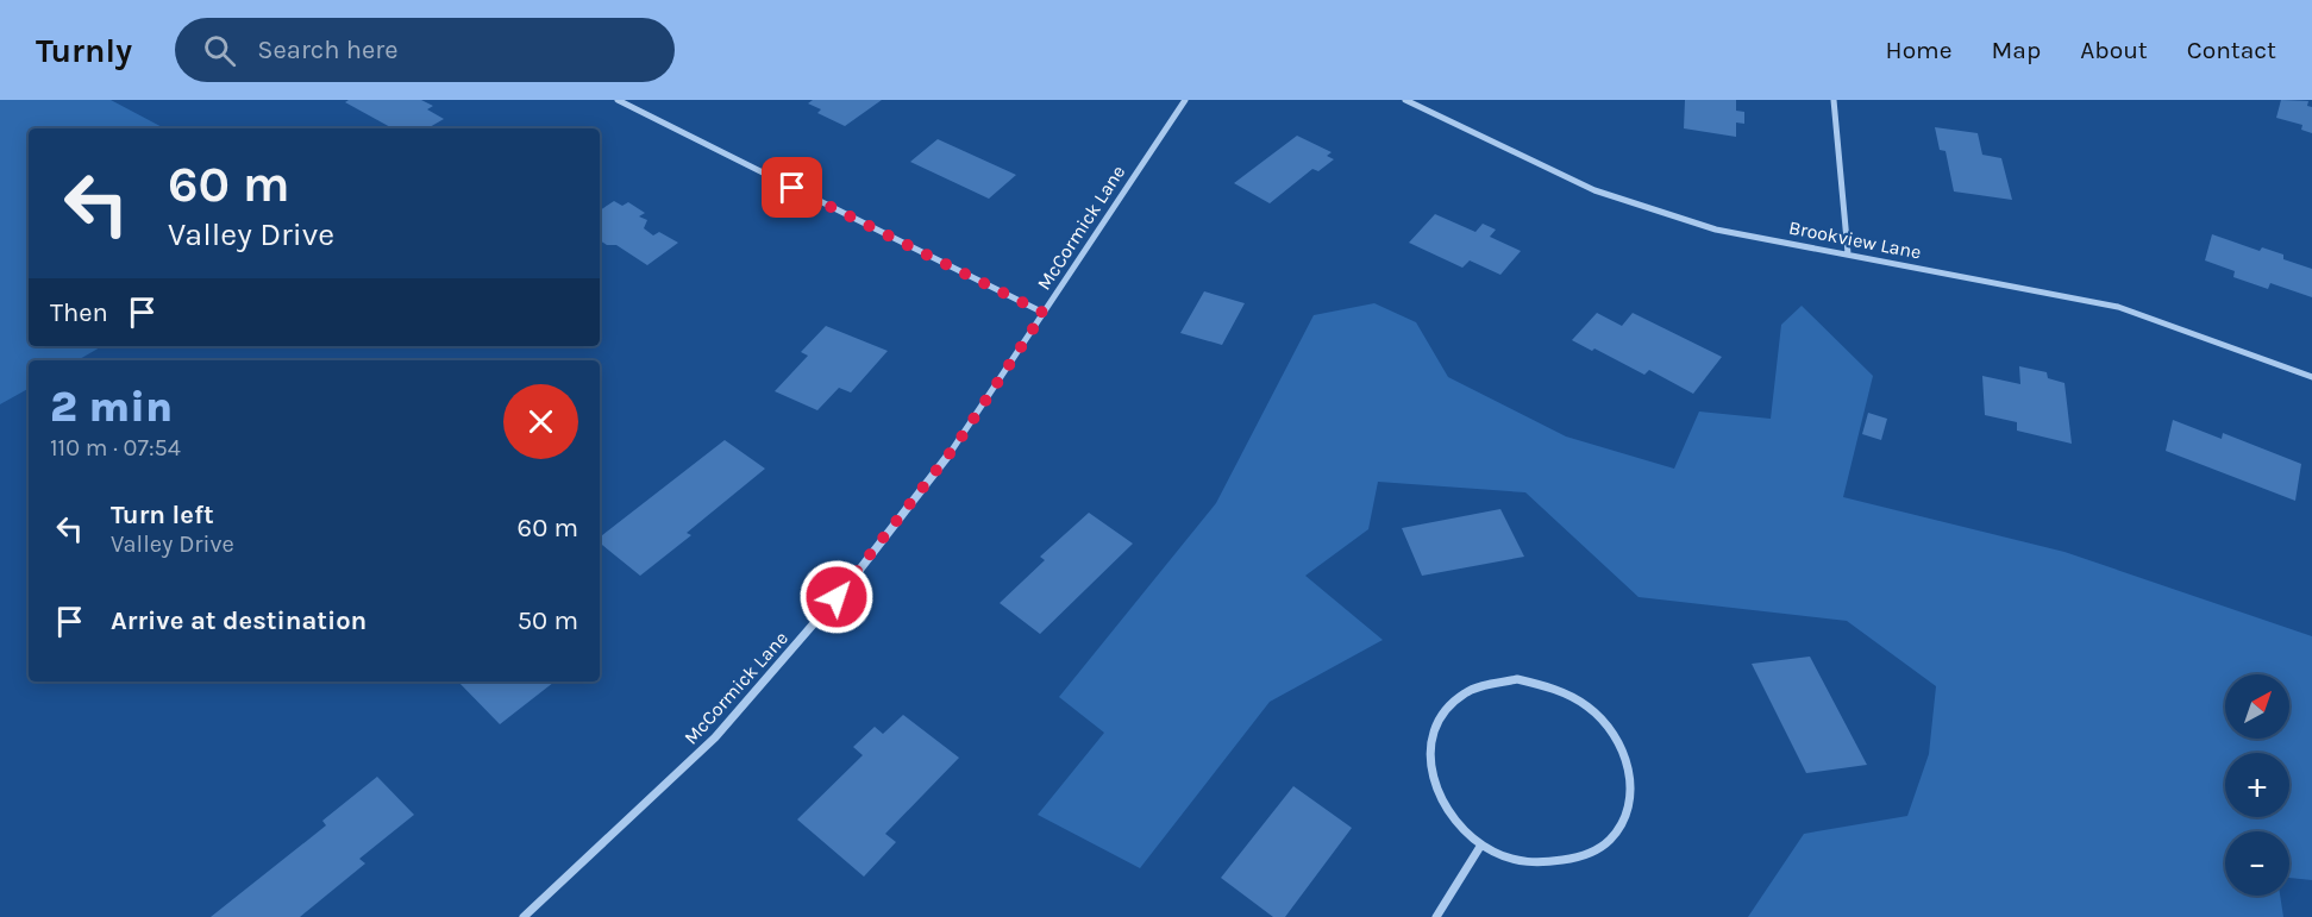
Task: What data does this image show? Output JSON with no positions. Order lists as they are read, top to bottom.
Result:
{
  "streets": {
    "street": ["McCormick Lane", "Brookview Lane"]
  },
  "north": "top right",
  "page": {
    "header": "Turnly",
    "search": "Search here",
    "nav": [
      "Home",
      "Map",
      "About",
      "Contact"
    ],
    "turn": ["60 m", "Valley Drive"],
    "then": "Then",
    "heading": ["2 min", "110 m · 07:54"],
    "list": [
      {
        "name": "Turn left",
        "note": "Valley Drive",
        "value": "60 m"
      },
      {
        "name": "Arrive at destination",
        "value": "50 m"
      }
    ],
    "map_buttons": ["+", "−"]
  }
}
